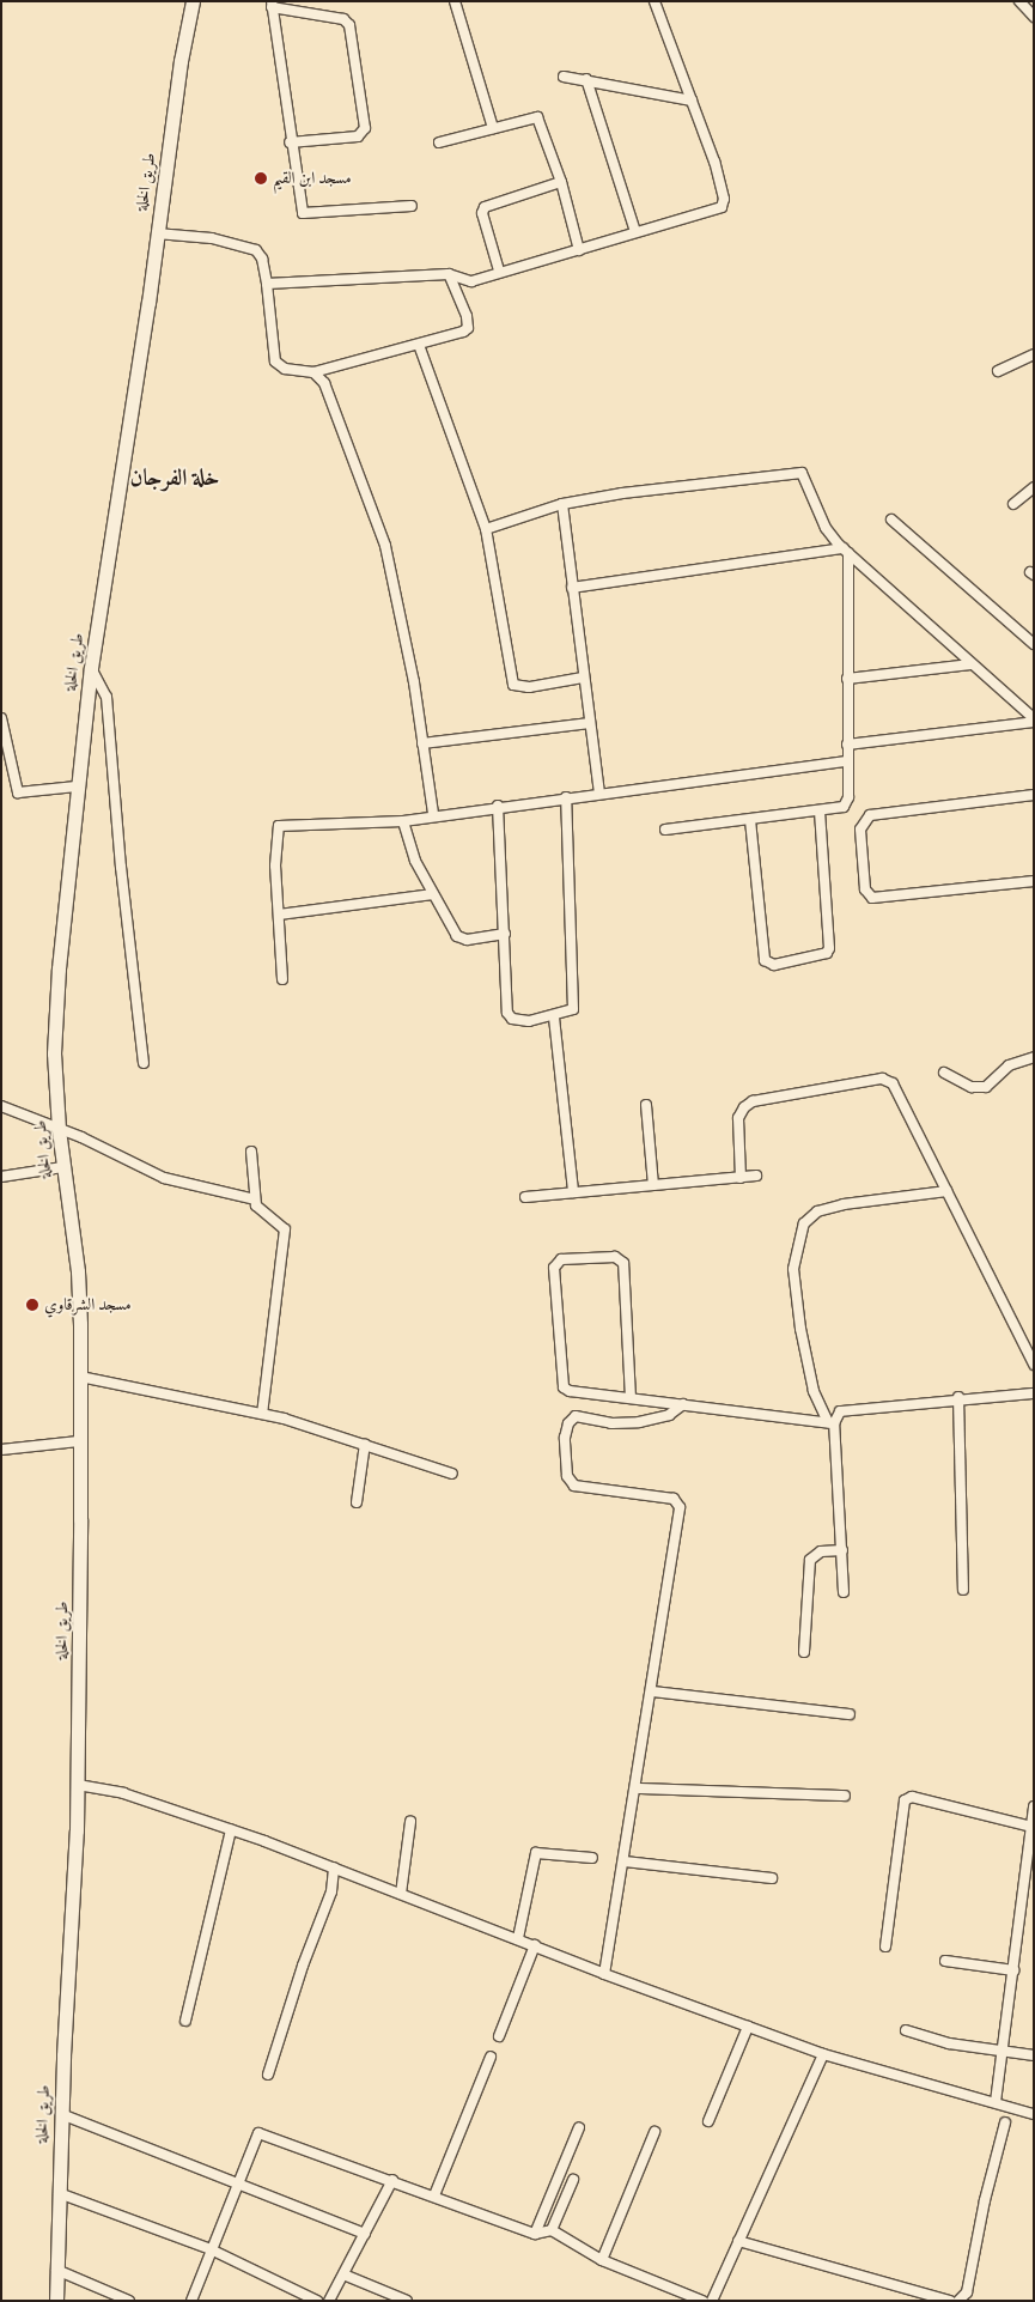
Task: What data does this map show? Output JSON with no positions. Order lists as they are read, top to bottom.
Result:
{
  "streets": {
    "street": ["طريق الخلة"]
  },
  "districts": ["خلة الفرجان"],
  "places": ["مسجد ابن القيم", "مسجد الشرقاوي"]
}
